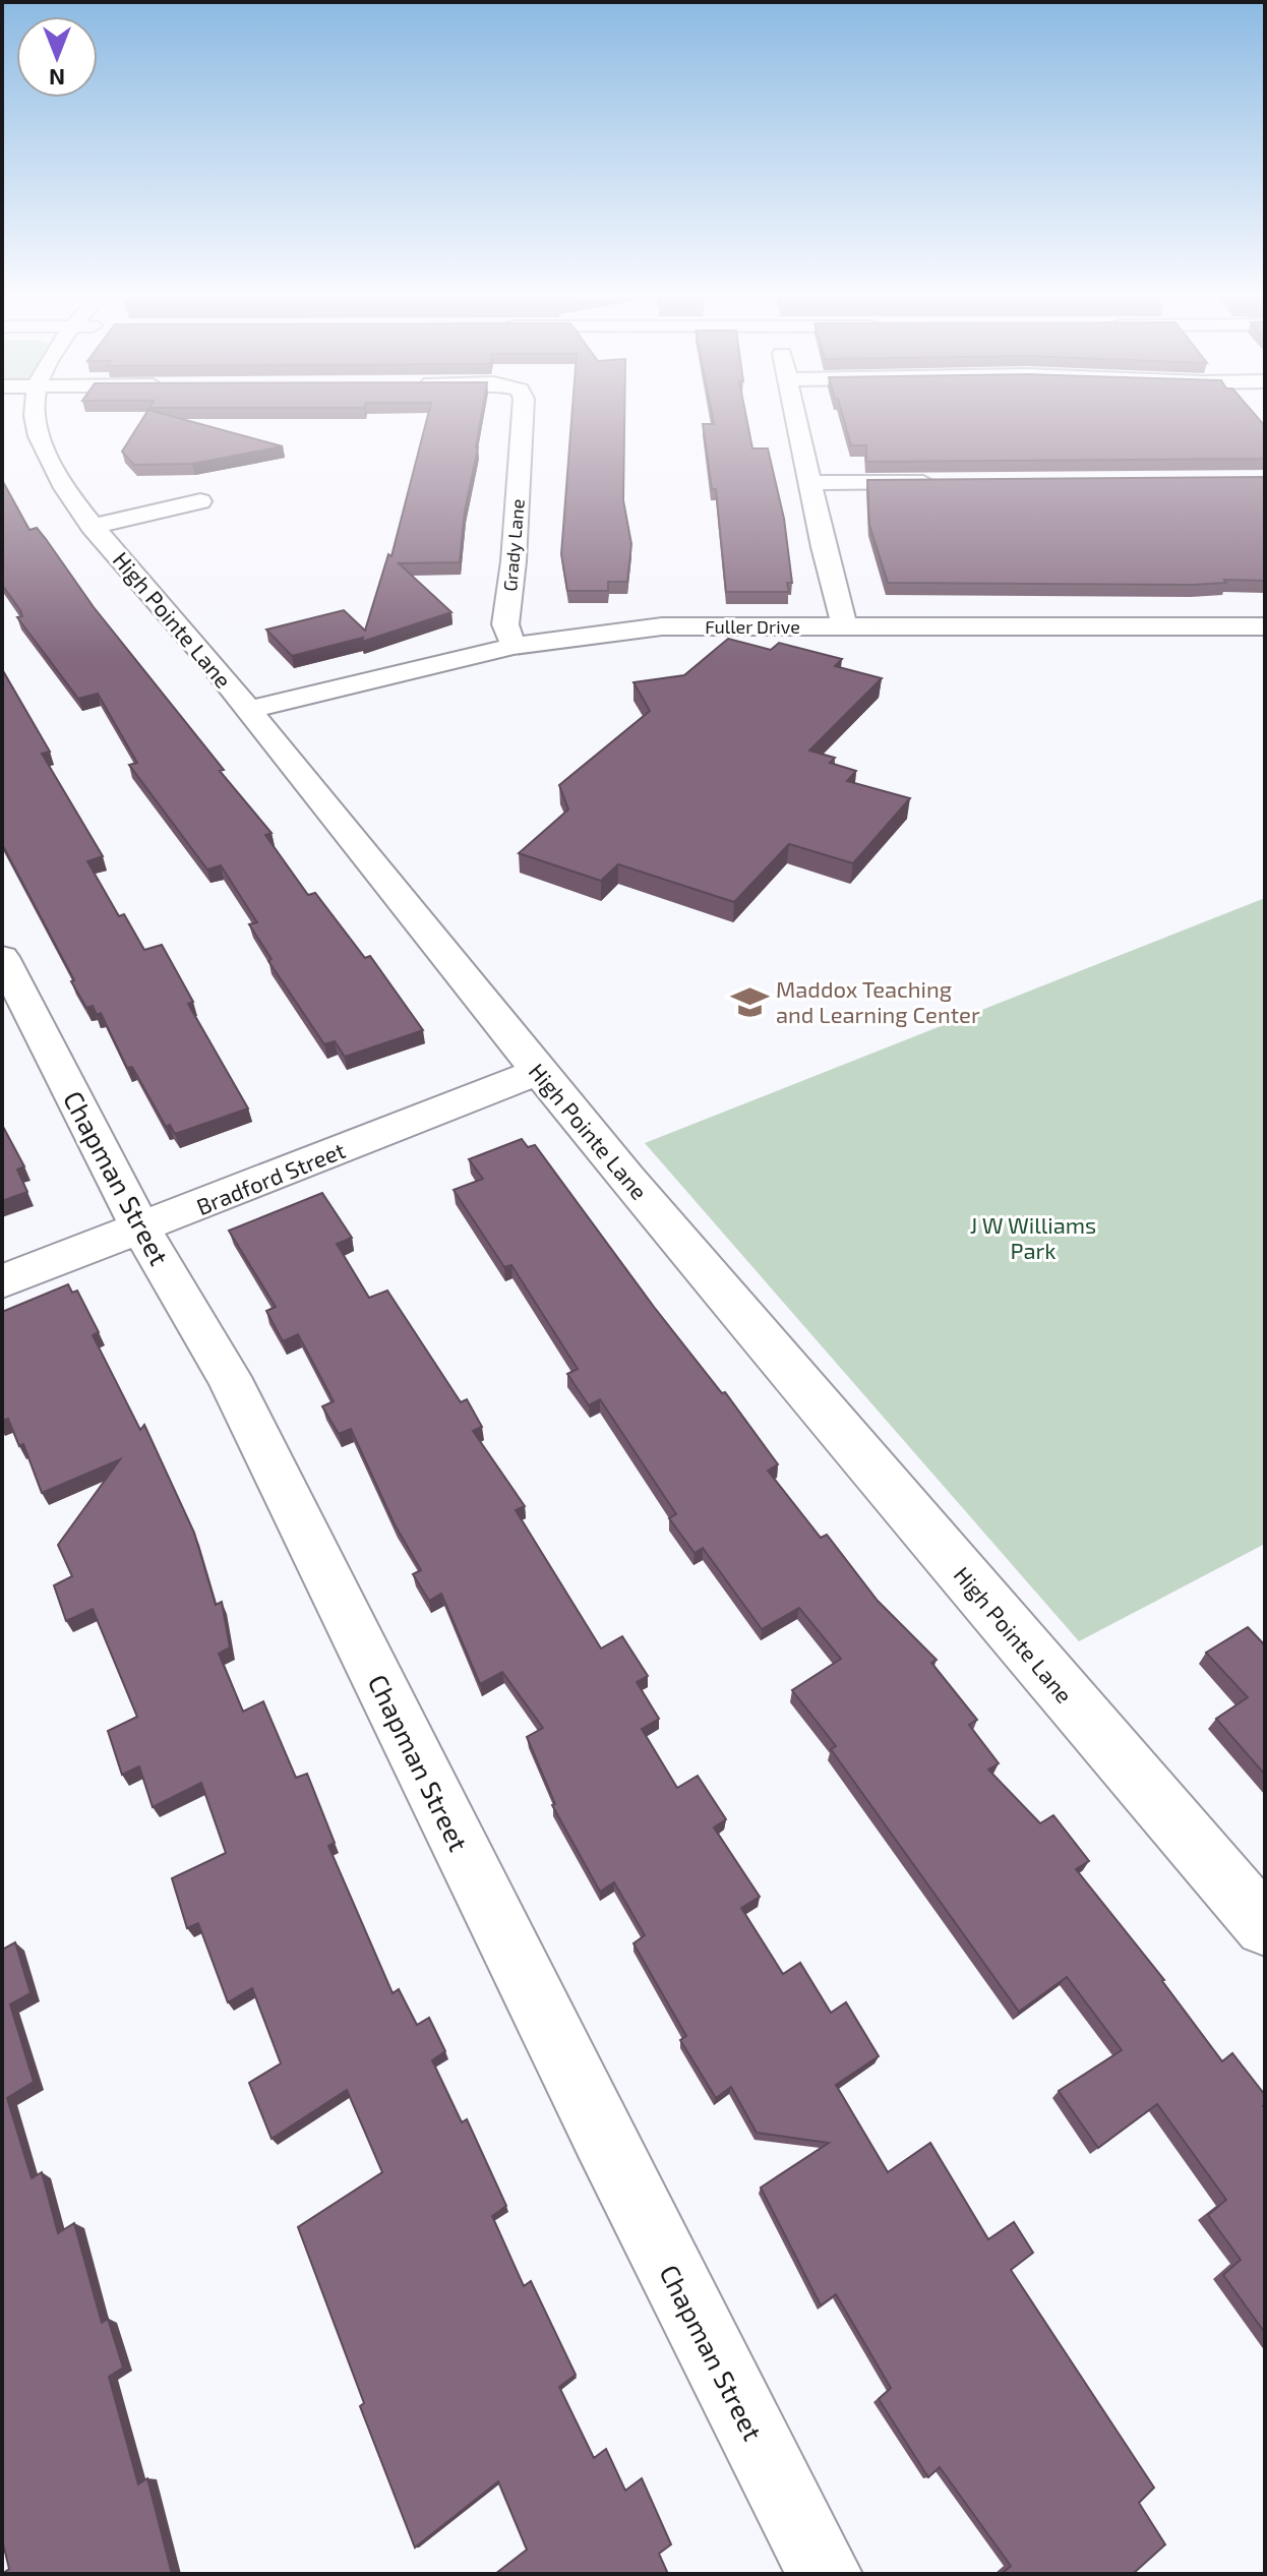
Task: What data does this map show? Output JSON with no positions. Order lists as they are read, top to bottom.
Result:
{
  "streets": {
    "street": [
      "Grady Lane",
      "High Pointe Lane",
      "Fuller Drive",
      "Chapman Street",
      "Bradford Street"
    ]
  },
  "crossings": [
    ["Grady Lane", "Fuller Drive"],
    ["High Pointe Lane", "Fuller Drive"],
    ["High Pointe Lane", "Bradford Street"],
    ["Chapman Street", "Bradford Street"]
  ],
  "parks": ["J W Williams Park"],
  "places": {
    "school or university": ["Maddox Teaching and Learning Center"]
  },
  "north": "bottom"
}
